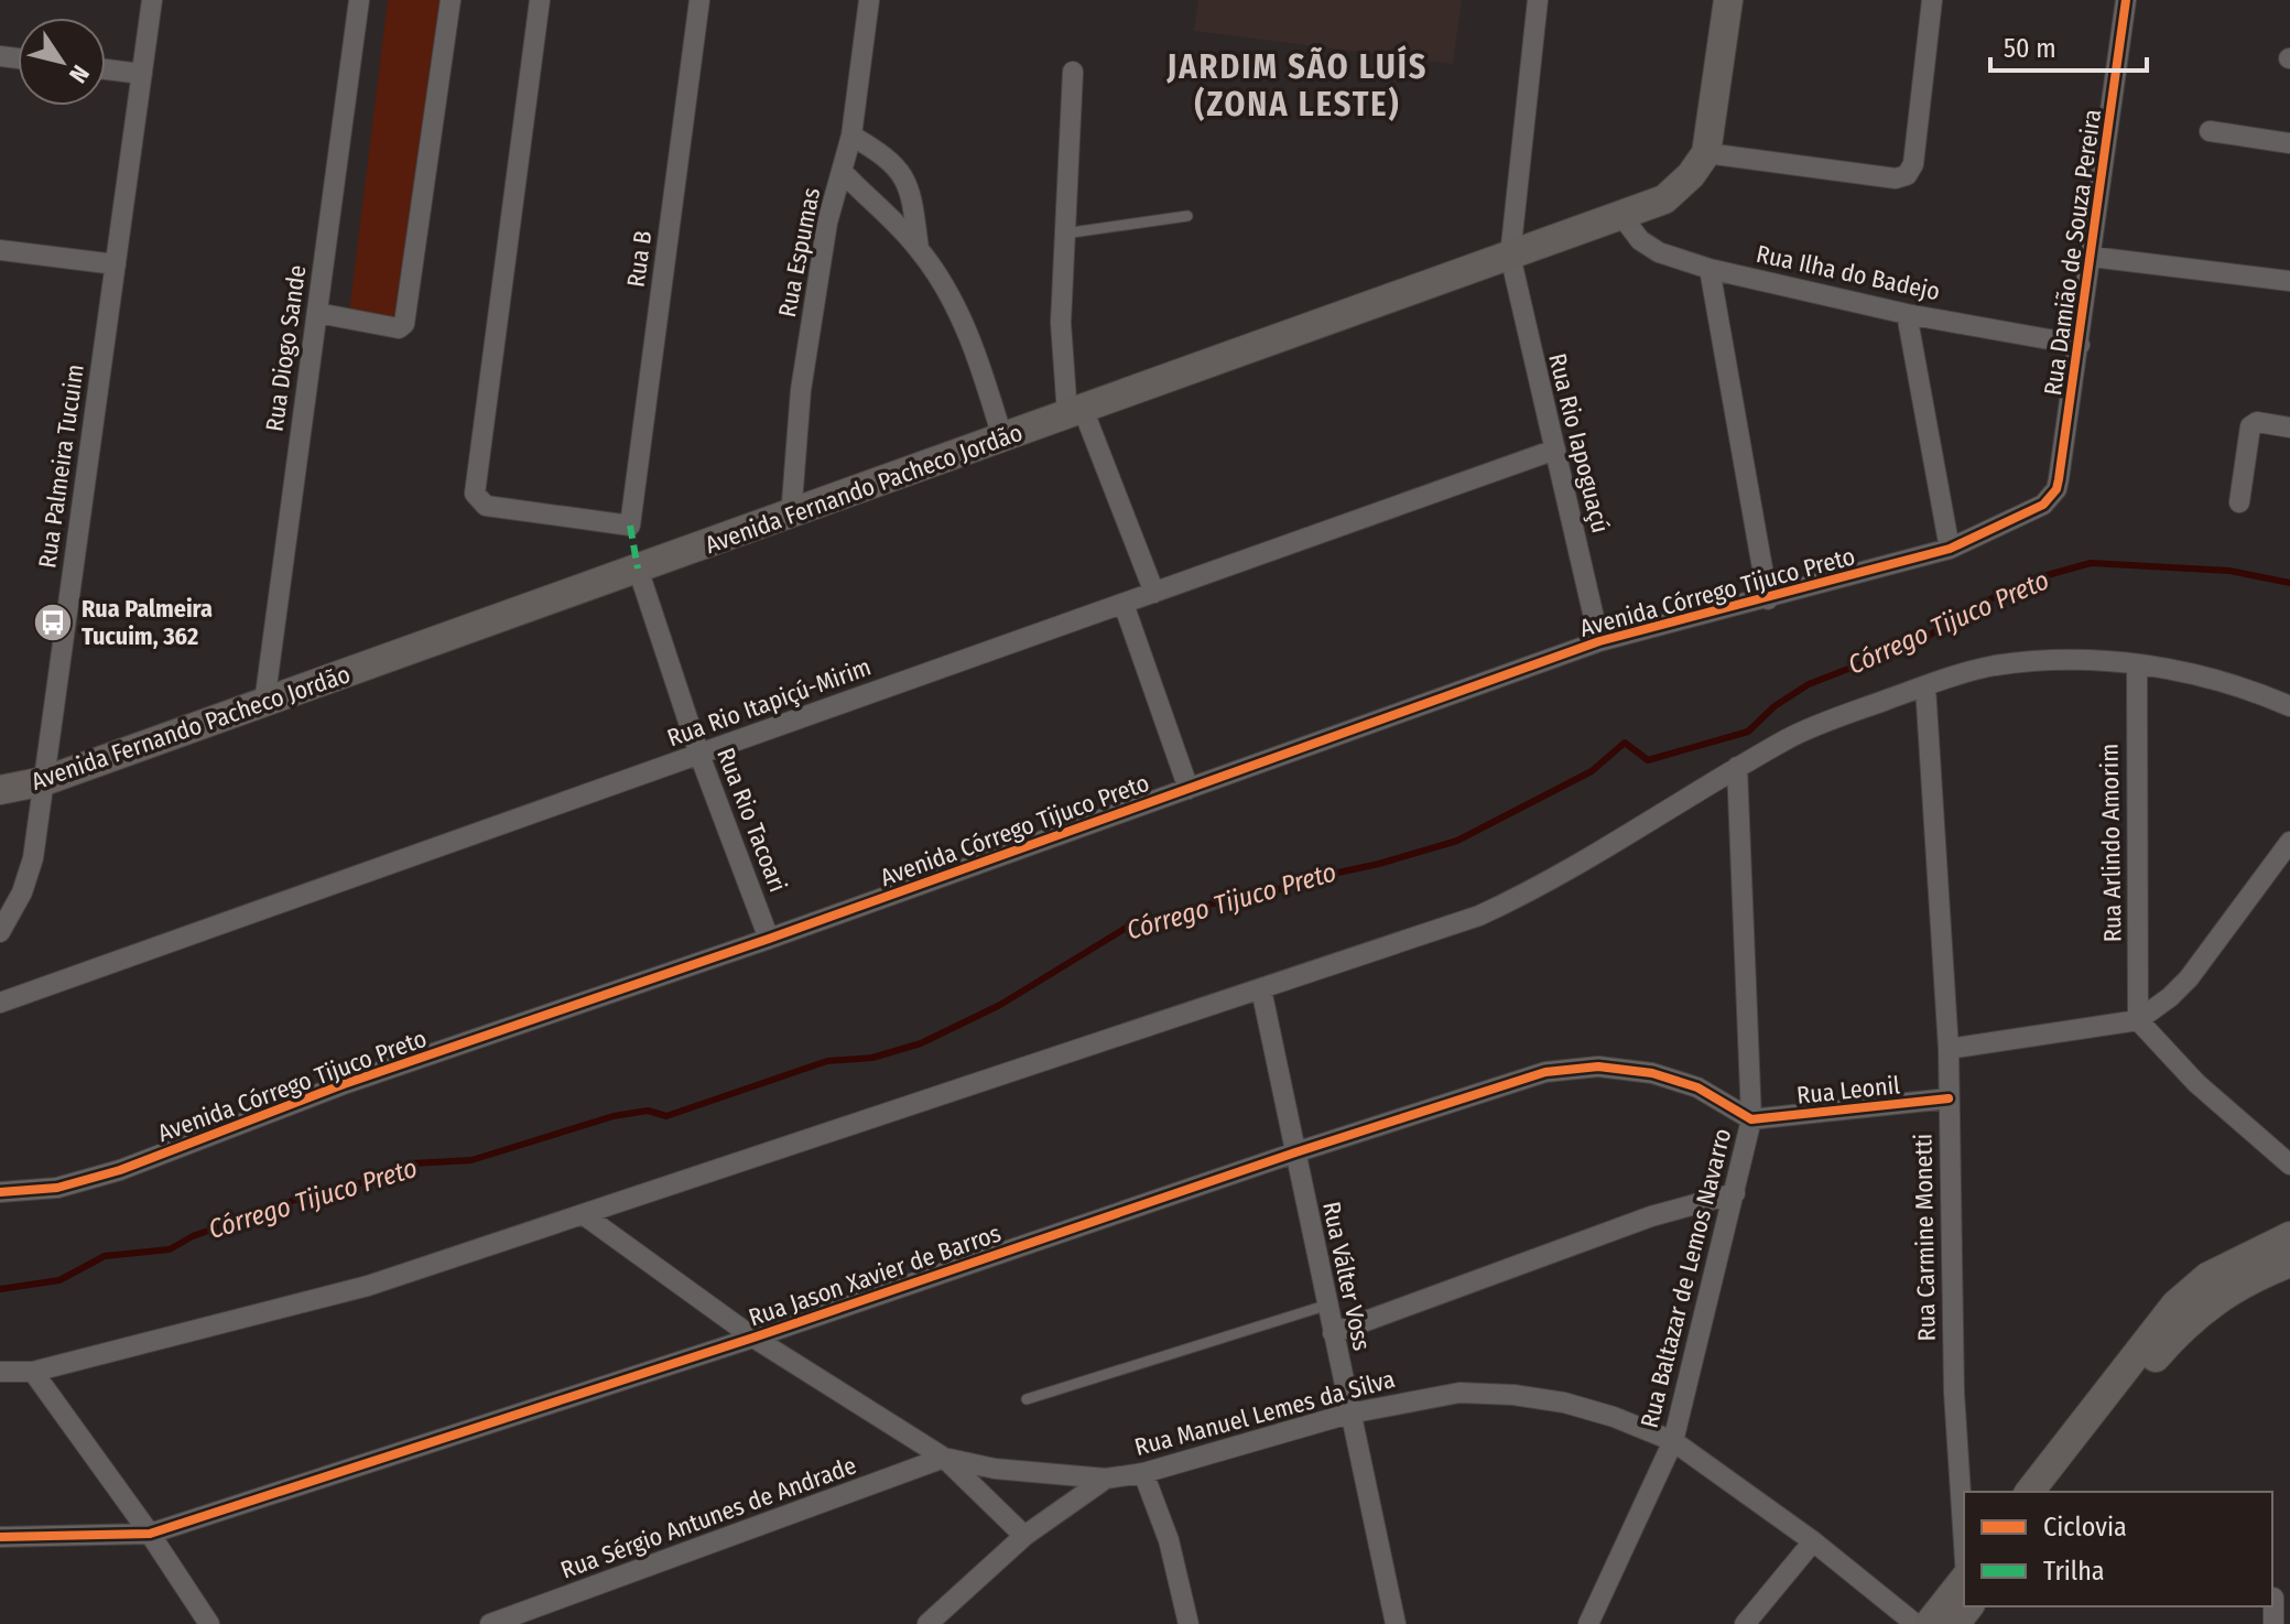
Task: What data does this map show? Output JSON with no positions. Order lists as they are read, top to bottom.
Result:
{
  "streets": {
    "street": [
      "Rua Espumas",
      "Rua Damião de Souza Pereira",
      "Rua B",
      "Rua Ilha do Badejo",
      "Rua Diogo Sande",
      "Rua Rio Iapoguaçú",
      "Rua Palmeira Tucuim",
      "Avenida Fernando Pacheco Jordão",
      "Avenida Córrego Tijuco Preto",
      "Rua Rio Itapiçú-Mirim",
      "Rua Rio Tacoari",
      "Rua Arlindo Amorim",
      "Rua Leonil",
      "Rua Carmine Monetti",
      "Rua Jason Xavier de Barros",
      "Rua Válter Voss",
      "Rua Baltazar de Lemos Navarro",
      "Rua Manuel Lemes da Silva",
      "Rua Sérgio Antunes de Andrade"
    ]
  },
  "crossings": [
    ["Rua Espumas", "Avenida Fernando Pacheco Jordão"],
    ["Rua Damião de Souza Pereira", "Rua Ilha do Badejo"],
    ["Rua Damião de Souza Pereira", "Avenida Córrego Tijuco Preto"],
    ["Rua Ilha do Badejo", "Avenida Fernando Pacheco Jordão"],
    ["Rua Diogo Sande", "Avenida Fernando Pacheco Jordão"],
    ["Rua Rio Iapoguaçú", "Avenida Fernando Pacheco Jordão"],
    ["Rua Rio Iapoguaçú", "Avenida Córrego Tijuco Preto"],
    ["Rua Rio Iapoguaçú", "Rua Rio Itapiçú-Mirim"],
    ["Rua Palmeira Tucuim", "Avenida Fernando Pacheco Jordão"],
    ["Avenida Fernando Pacheco Jordão", "Rua Rio Tacoari"],
    ["Avenida Córrego Tijuco Preto", "Rua Rio Tacoari"],
    ["Rua Rio Itapiçú-Mirim", "Rua Rio Tacoari"],
    ["Rua Leonil", "Rua Carmine Monetti"],
    ["Rua Leonil", "Rua Jason Xavier de Barros"],
    ["Rua Leonil", "Rua Baltazar de Lemos Navarro"],
    ["Rua Jason Xavier de Barros", "Rua Válter Voss"],
    ["Rua Jason Xavier de Barros", "Rua Baltazar de Lemos Navarro"],
    ["Rua Válter Voss", "Rua Manuel Lemes da Silva"],
    ["Rua Baltazar de Lemos Navarro", "Rua Manuel Lemes da Silva"]
  ],
  "districts": ["JARDIM SÃO LUÍS (ZONA LESTE)"],
  "water": ["Córrego Tijuco Preto"],
  "places": {
    "bus stop": ["Rua Palmeira Tucuim, 362"]
  },
  "legend": ["Ciclovia", "Trilha"],
  "scale_bar": "50 m",
  "north": "bottom right"
}
